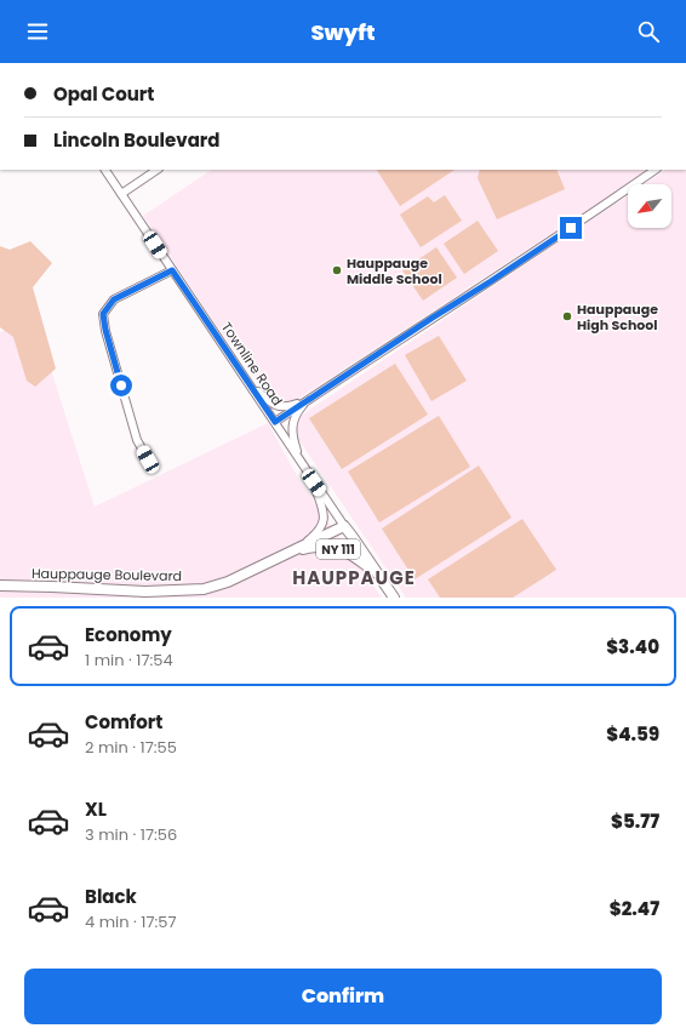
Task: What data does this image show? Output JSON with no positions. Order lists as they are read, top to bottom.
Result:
{
  "streets": {
    "main road": ["Townline Road", "NY 111", "Hauppauge Boulevard"]
  },
  "crossings": [
    ["Townline Road", "NY 111"],
    ["Townline Road", "Hauppauge Boulevard"],
    ["NY 111", "Hauppauge Boulevard"]
  ],
  "districts": ["HAUPPAUGE"],
  "places": ["Hauppauge Middle School", "Hauppauge High School"],
  "north": "bottom left",
  "page": {
    "header": "Swyft",
    "banner": ["Opal Court", "Lincoln Boulevard"],
    "list": [
      {
        "name": "Economy",
        "note": "1 min · 17:54",
        "value": "$3.40"
      },
      {
        "name": "Comfort",
        "note": "2 min · 17:55",
        "value": "$4.59"
      },
      {
        "name": "XL",
        "note": "3 min · 17:56",
        "value": "$5.77"
      },
      {
        "name": "Black",
        "note": "4 min · 17:57",
        "value": "$2.47"
      }
    ],
    "buttons": "Confirm"
  }
}
